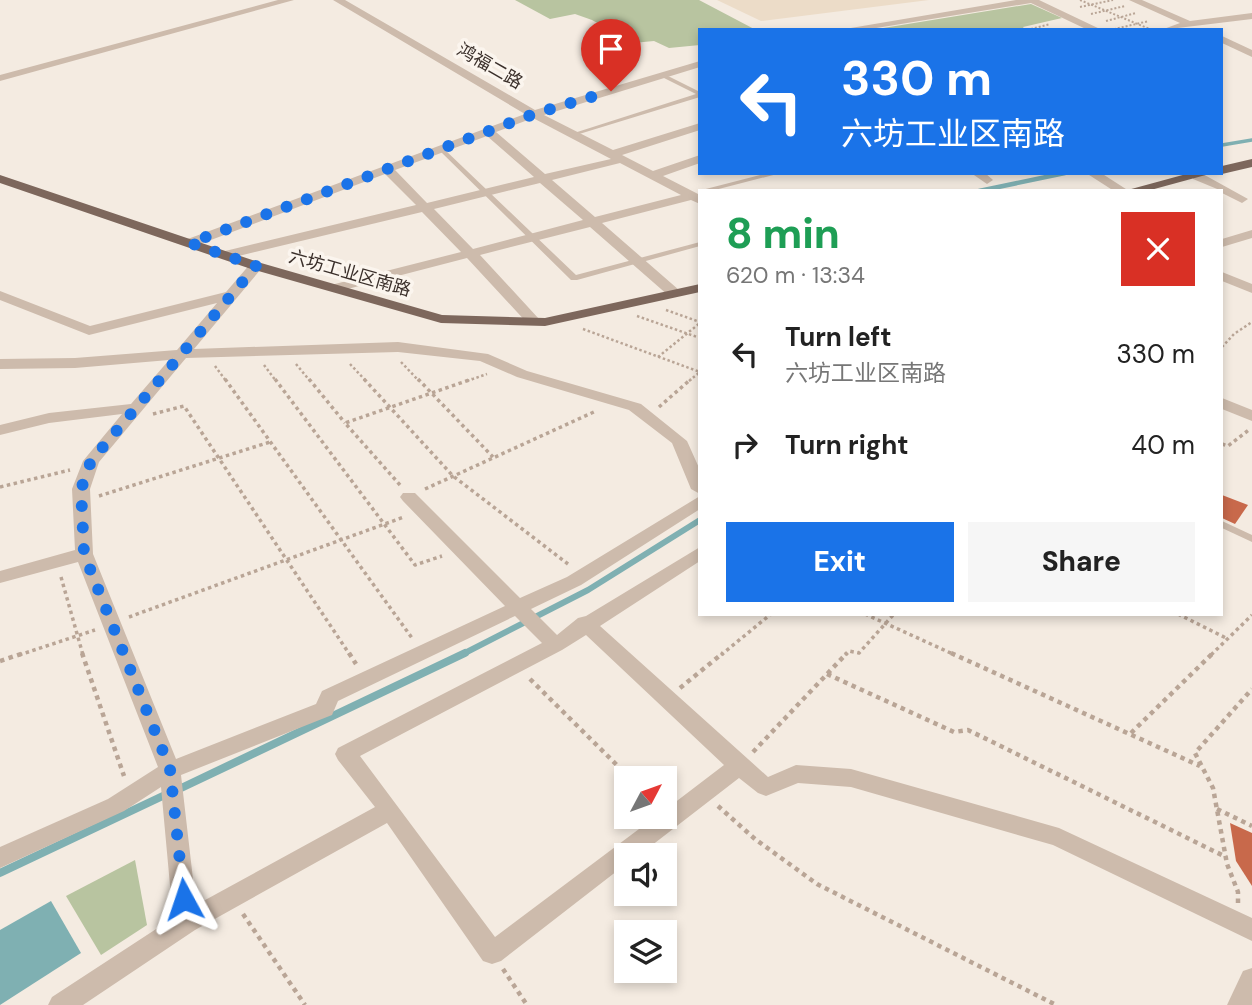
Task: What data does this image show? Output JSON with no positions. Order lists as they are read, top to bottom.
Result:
{
  "streets": {
    "main road": ["六坊工业区南路"],
    "street": ["鸿福二路"]
  },
  "north": "top right",
  "page": {
    "turn": ["330 m", "六坊工业区南路"],
    "heading": ["8 min", "620 m · 13:34"],
    "list": [
      {
        "name": "Turn left",
        "note": "六坊工业区南路",
        "value": "330 m"
      },
      {
        "name": "Turn right",
        "value": "40 m"
      }
    ],
    "buttons": ["Exit", "Share"]
  }
}
